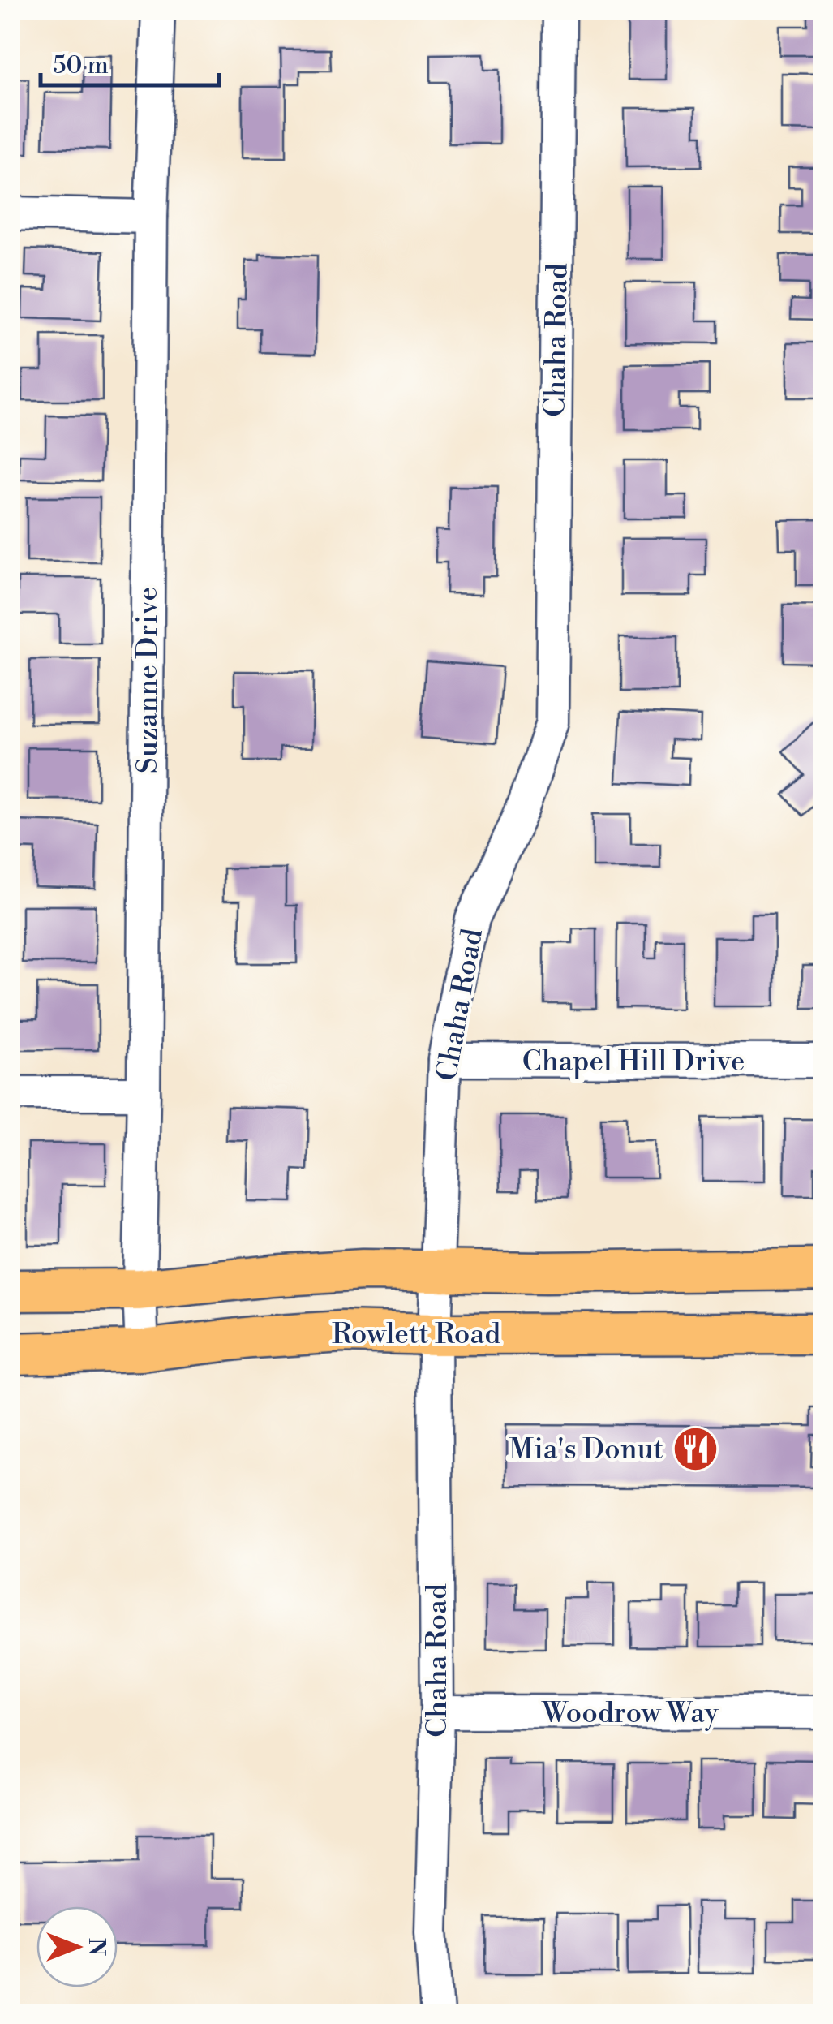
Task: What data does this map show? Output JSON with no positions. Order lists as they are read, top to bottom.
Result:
{
  "streets": {
    "main road": ["Rowlett Road"],
    "street": [
      "Chaha Road",
      "Suzanne Drive",
      "Chapel Hill Drive",
      "Woodrow Way"
    ]
  },
  "crossings": [
    ["Chaha Road", "Chapel Hill Drive"],
    ["Chaha Road", "Rowlett Road"],
    ["Chaha Road", "Woodrow Way"],
    ["Suzanne Drive", "Rowlett Road"]
  ],
  "places": {
    "restaurant": ["Mia's Donut"]
  },
  "scale_bar": "50 m",
  "north": "right"
}
